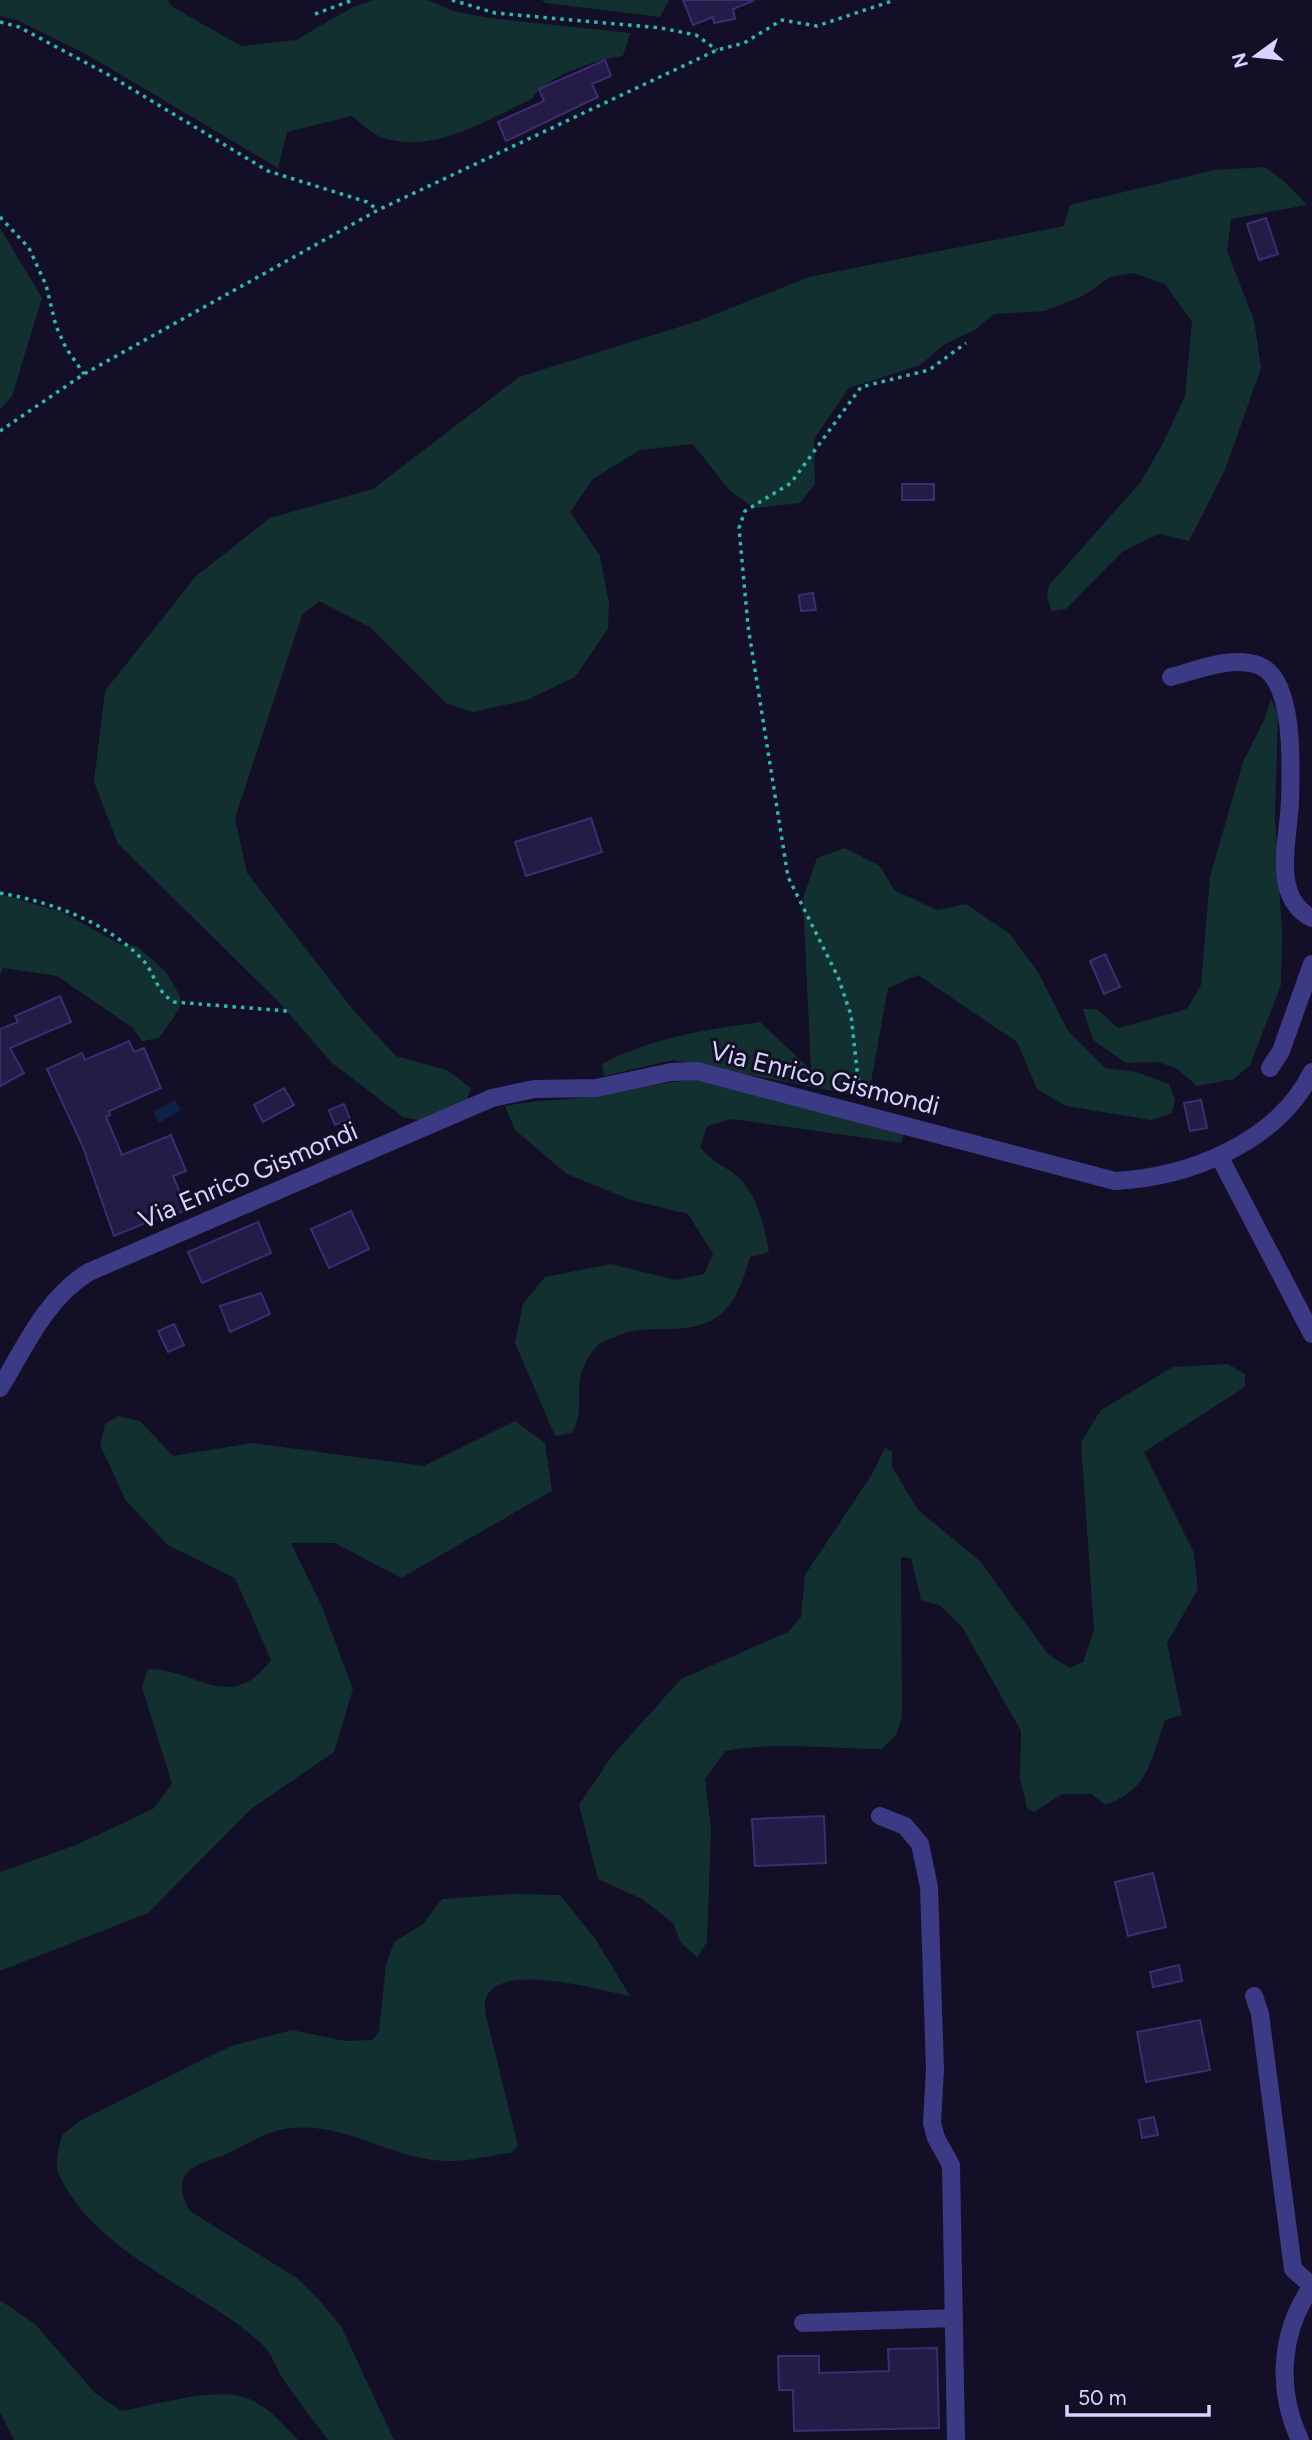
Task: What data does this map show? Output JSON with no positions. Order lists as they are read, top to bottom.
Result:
{
  "streets": {
    "street": ["Via Enrico Gismondi"]
  },
  "scale_bar": "50 m",
  "north": "left"
}
